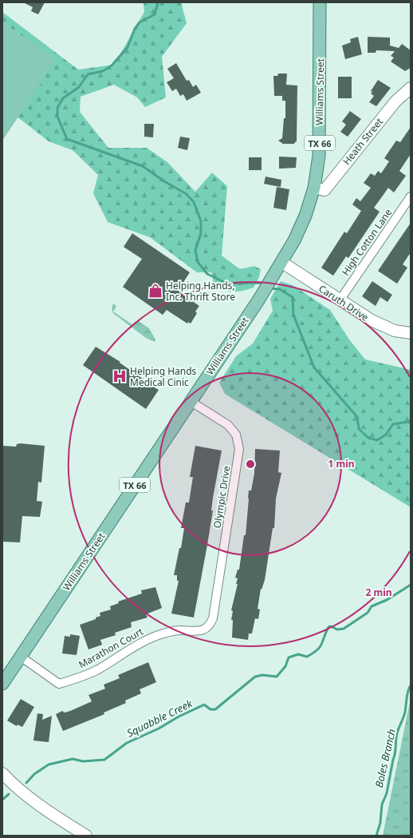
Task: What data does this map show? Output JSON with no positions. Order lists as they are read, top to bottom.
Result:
{
  "streets": {
    "main road": ["Williams Street", "TX 66"],
    "street": [
      "Heath Street",
      "High Cotton Lane",
      "Caruth Drive",
      "Olympic Drive",
      "Marathon Court"
    ]
  },
  "crossings": [
    ["Williams Street", "Heath Street"],
    ["Williams Street", "Caruth Drive"],
    ["Williams Street", "Olympic Drive"],
    ["Williams Street", "Marathon Court"],
    ["High Cotton Lane", "Caruth Drive"],
    ["Olympic Drive", "Marathon Court"]
  ],
  "water": ["Squabble Creek", "Boles Branch"],
  "places": {
    "shop": ["Helping Hands, Inc. Thrift Store"],
    "hospital": ["Helping Hands Medical Cinic"]
  },
  "rings": ["1 min", "2 min"]
}
